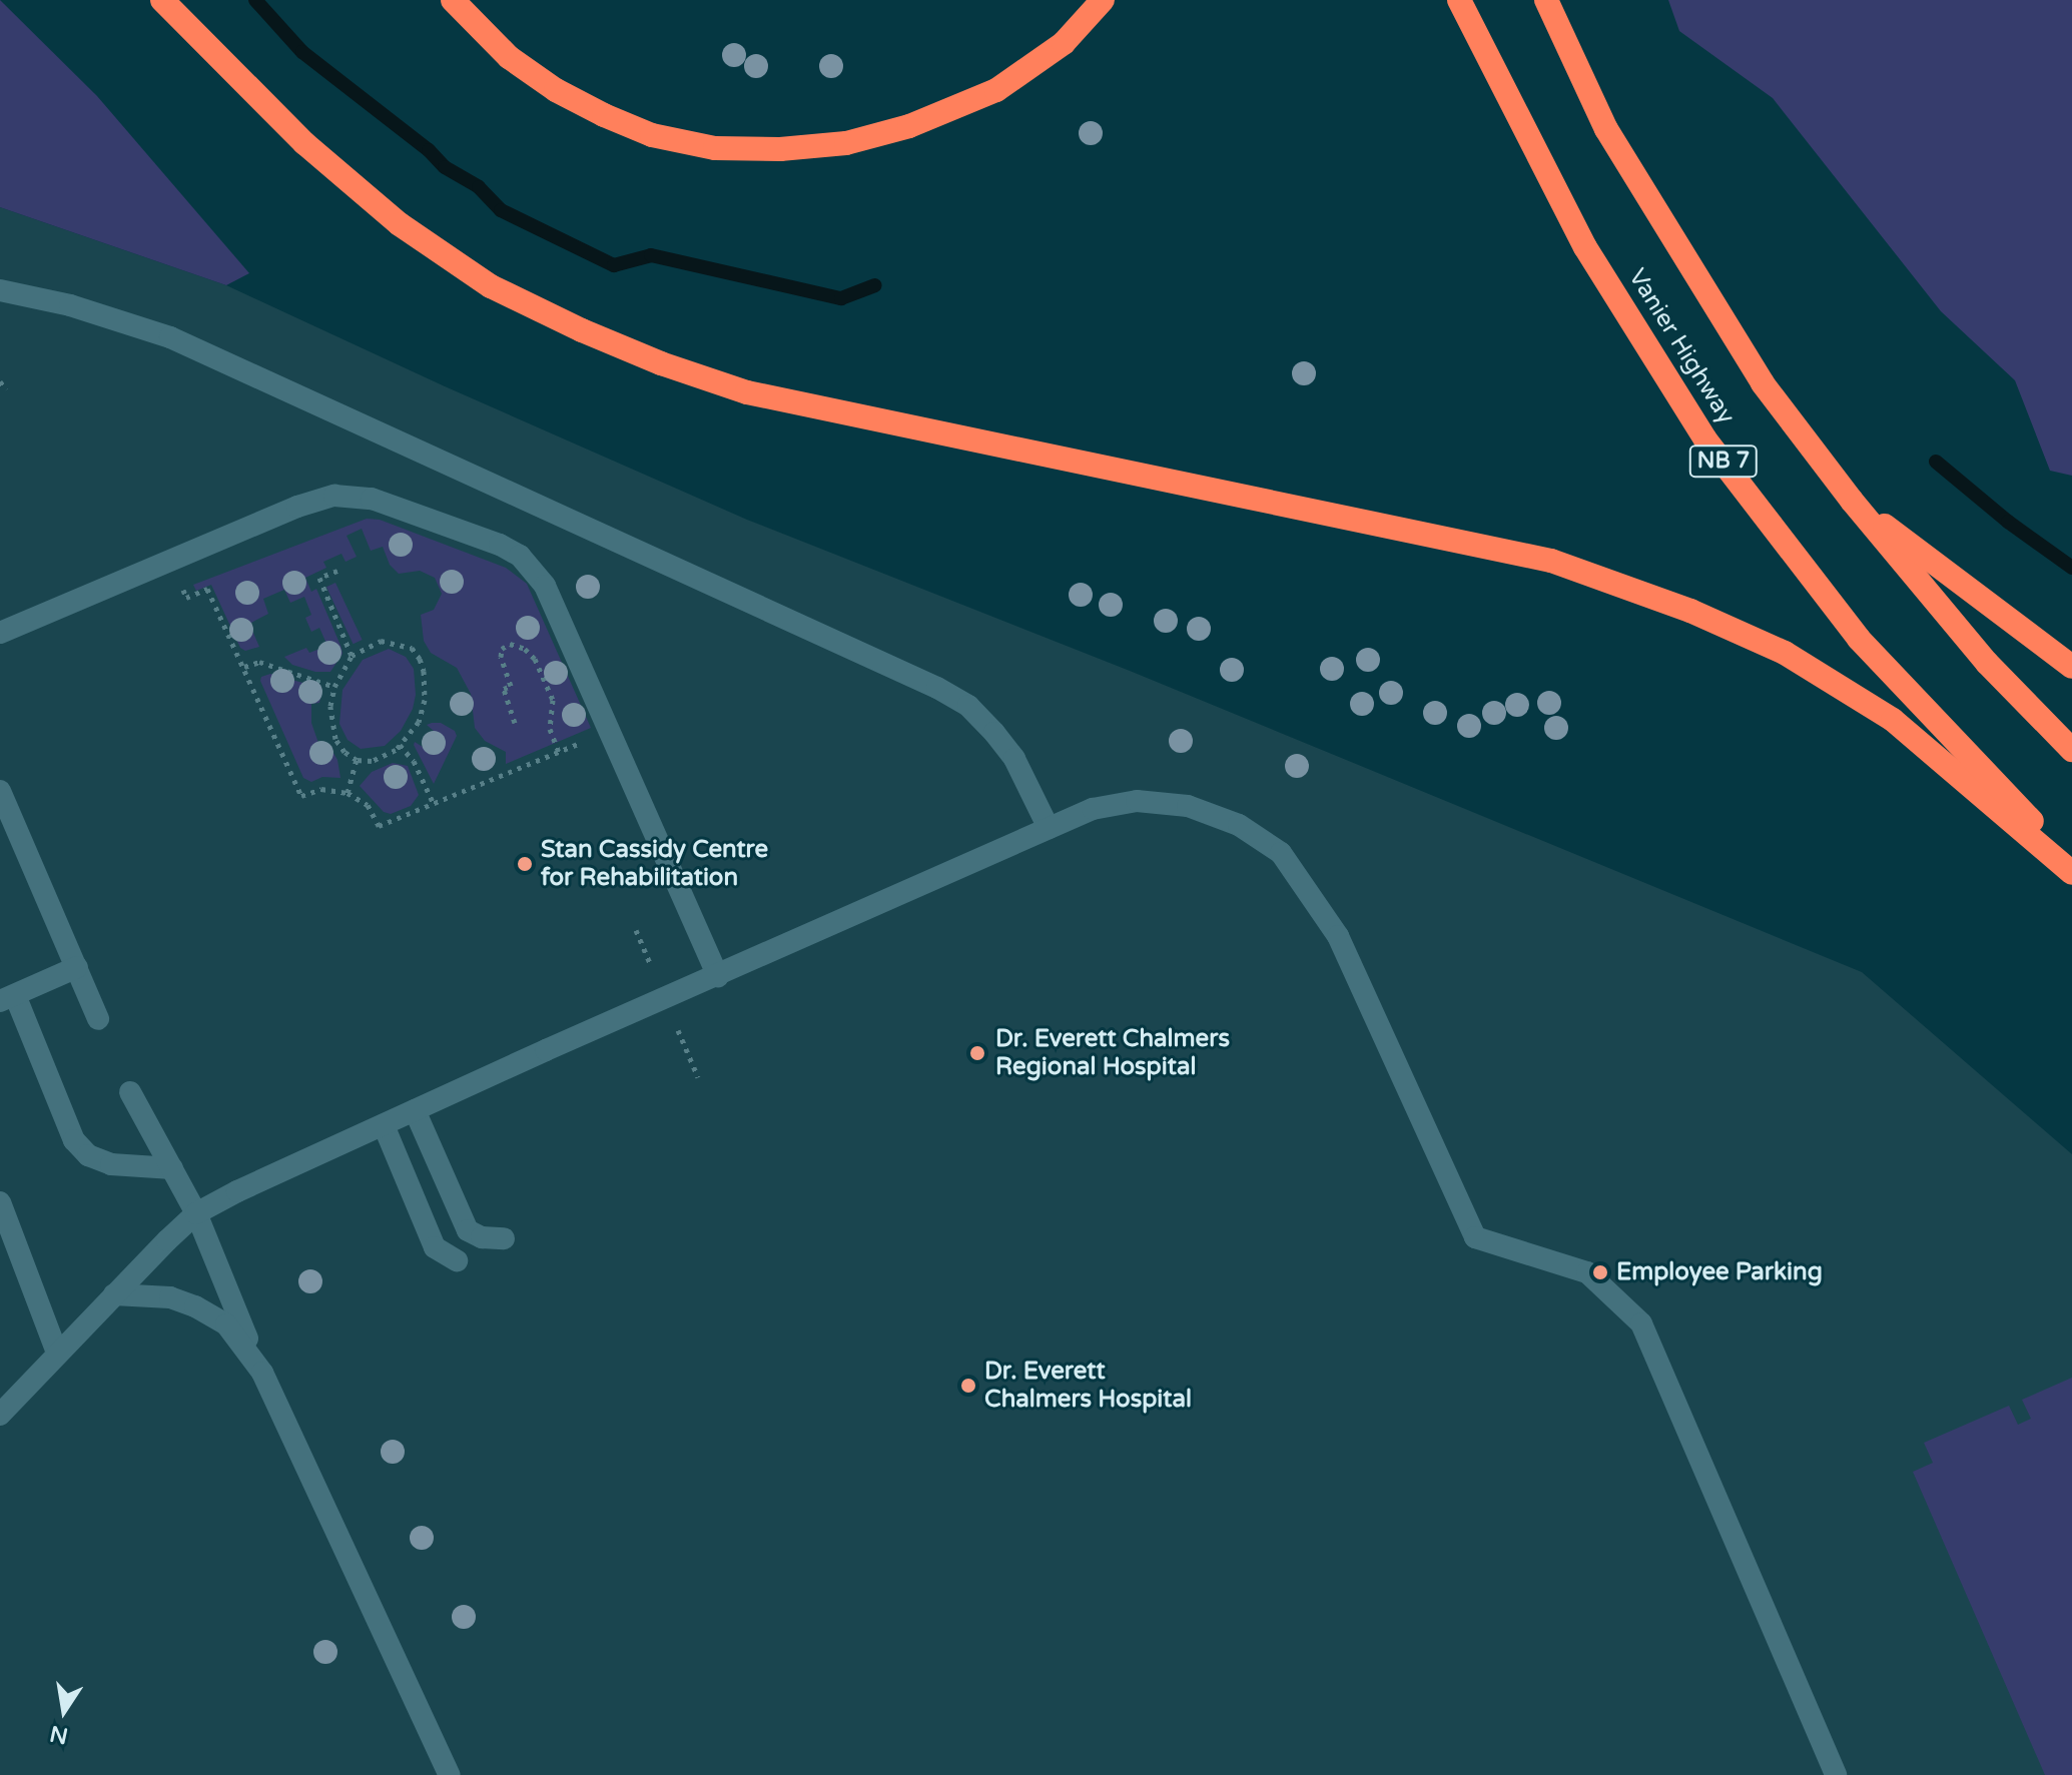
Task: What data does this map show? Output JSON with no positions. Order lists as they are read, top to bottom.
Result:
{
  "streets": {
    "highway": ["Vanier Highway", "NB 7"]
  },
  "places": [
    "Stan Cassidy Centre for Rehabilitation",
    "Dr. Everett Chalmers Regional Hospital",
    "Employee Parking",
    "Dr. Everett Chalmers Hospital"
  ],
  "north": "bottom"
}
